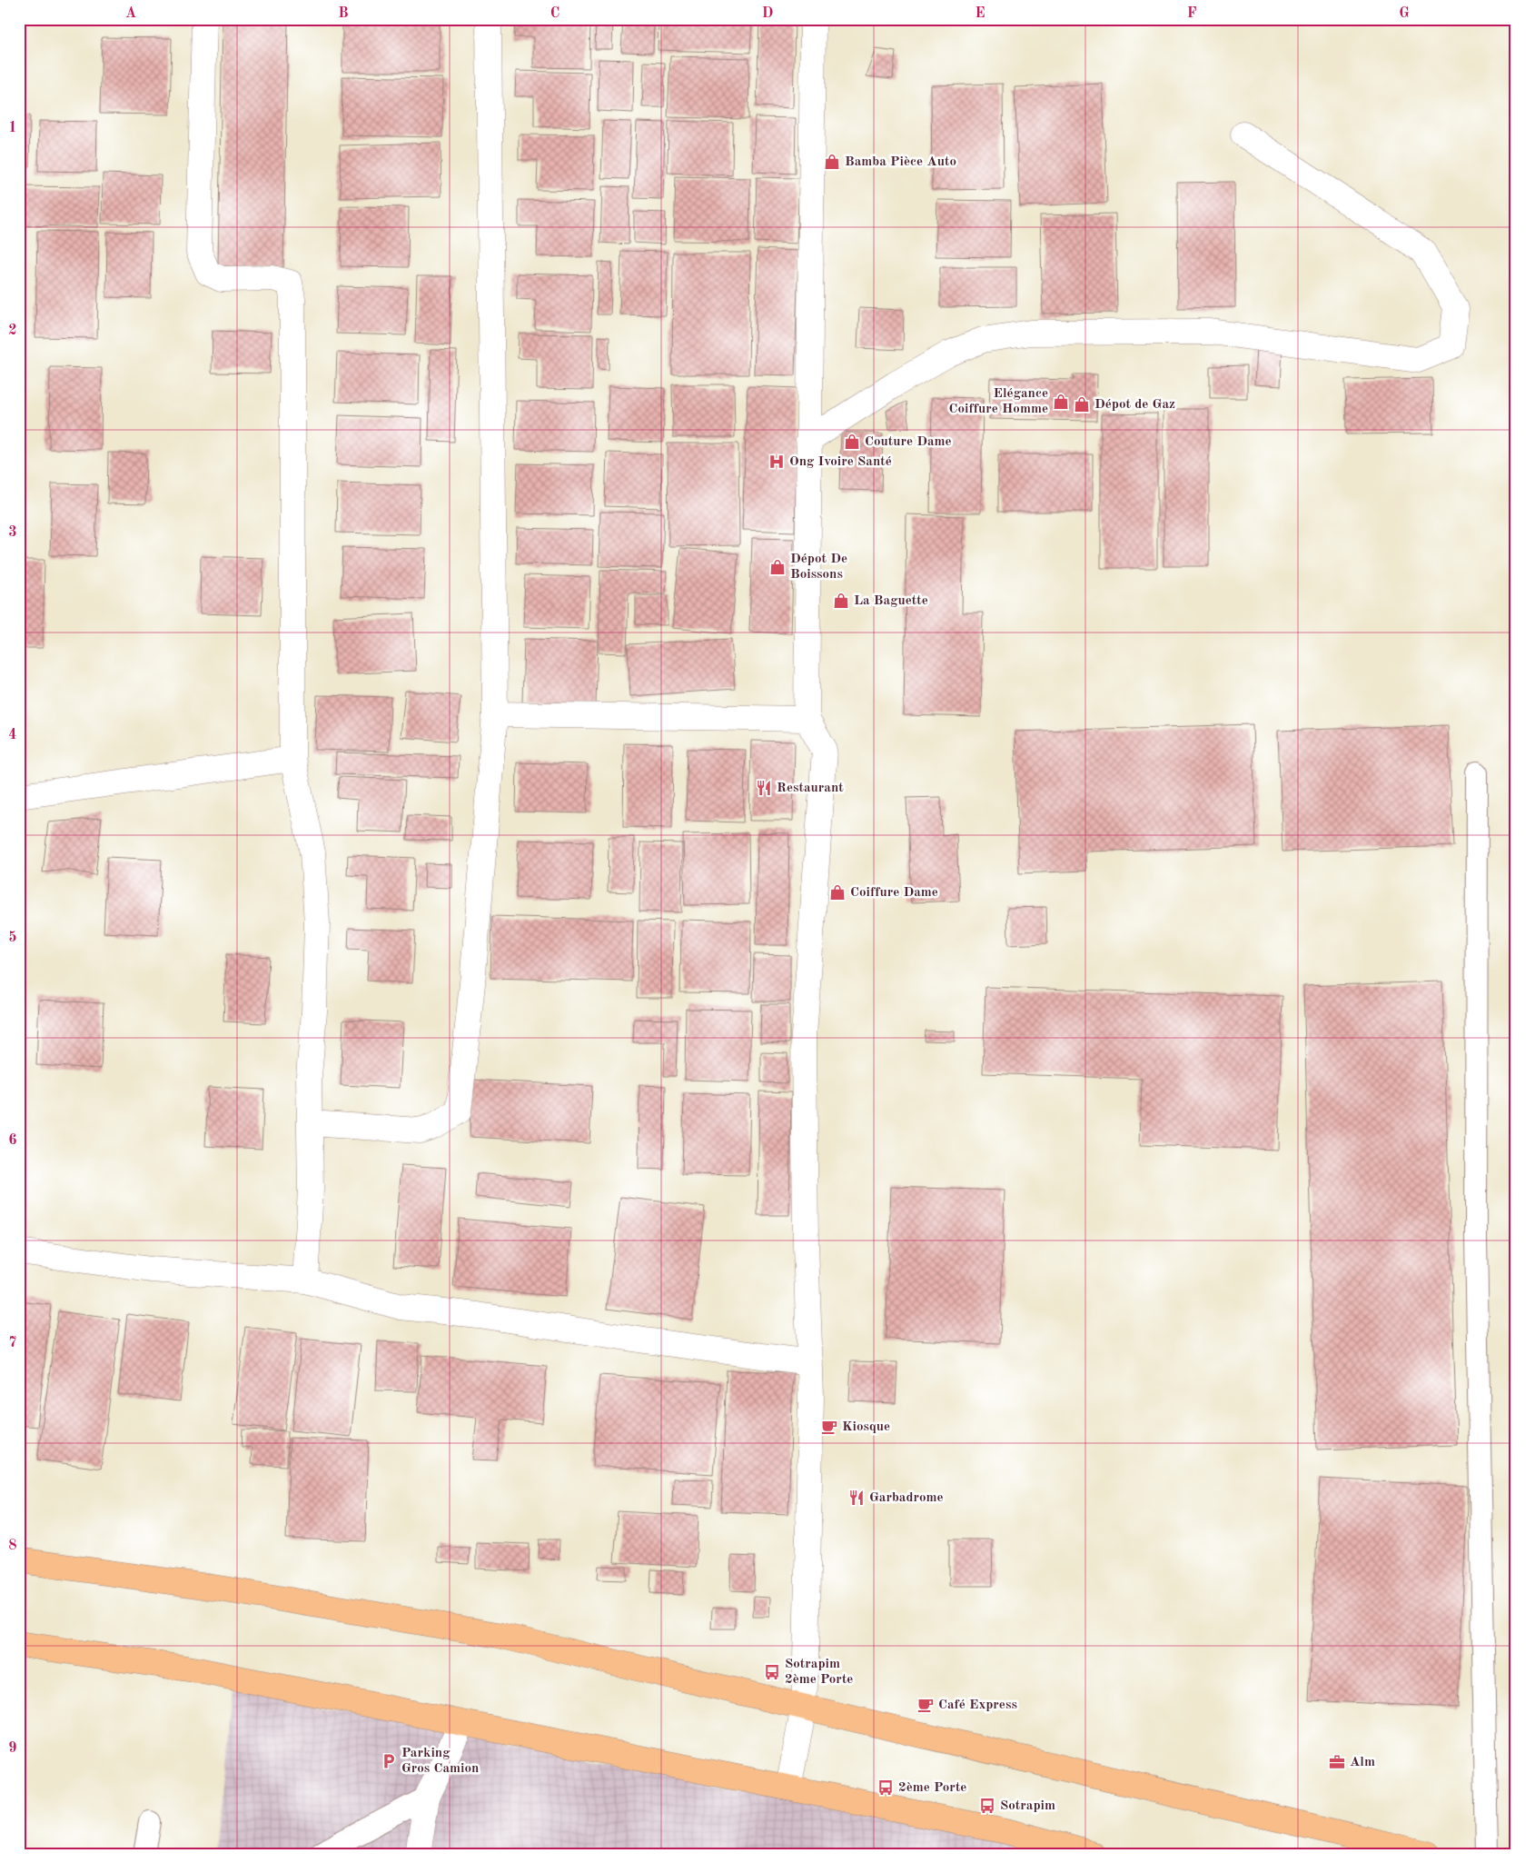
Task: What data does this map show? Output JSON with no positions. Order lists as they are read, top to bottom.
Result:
{
  "places": {
    "shop": [
      "Bamba Pièce Auto",
      "Elégance Coiffure Homme",
      "Dépot de Gaz",
      "Couture Dame",
      "Dépot De Boissons",
      "La Baguette",
      "Coiffure Dame"
    ],
    "hospital": ["Ong Ivoire Santé"],
    "restaurant": ["Restaurant", "Garbadrome"],
    "cafe": ["Kiosque", "Café Express"],
    "bus stop": ["Sotrapim 2ème Porte", "2ème Porte", "Sotrapim"],
    "parking": ["Parking Gros Camion"],
    "office": ["Alm"]
  },
  "grid": {
    "columns": [
      "A",
      "B",
      "C",
      "D",
      "E",
      "F",
      "G"
    ],
    "rows": [
      "1",
      "2",
      "3",
      "4",
      "5",
      "6",
      "7",
      "8",
      "9"
    ]
  }
}
